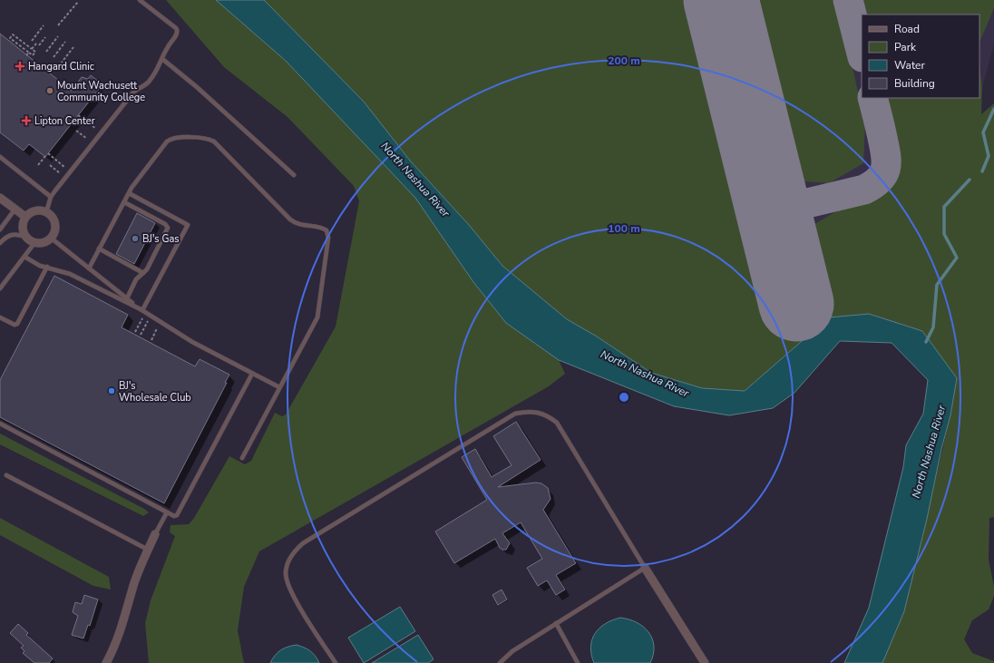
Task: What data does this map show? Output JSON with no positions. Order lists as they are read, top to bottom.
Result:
{
  "water": ["North Nashua River"],
  "places": {
    "health": ["Hangard Clinic", "Lipton Center"],
    "other": ["Mount Wachusett Community College", "BJ's Gas", "BJ's Wholesale Club"]
  },
  "legend": [
    "Road",
    "Park",
    "Water",
    "Building"
  ],
  "rings": ["200 m", "100 m"]
}
